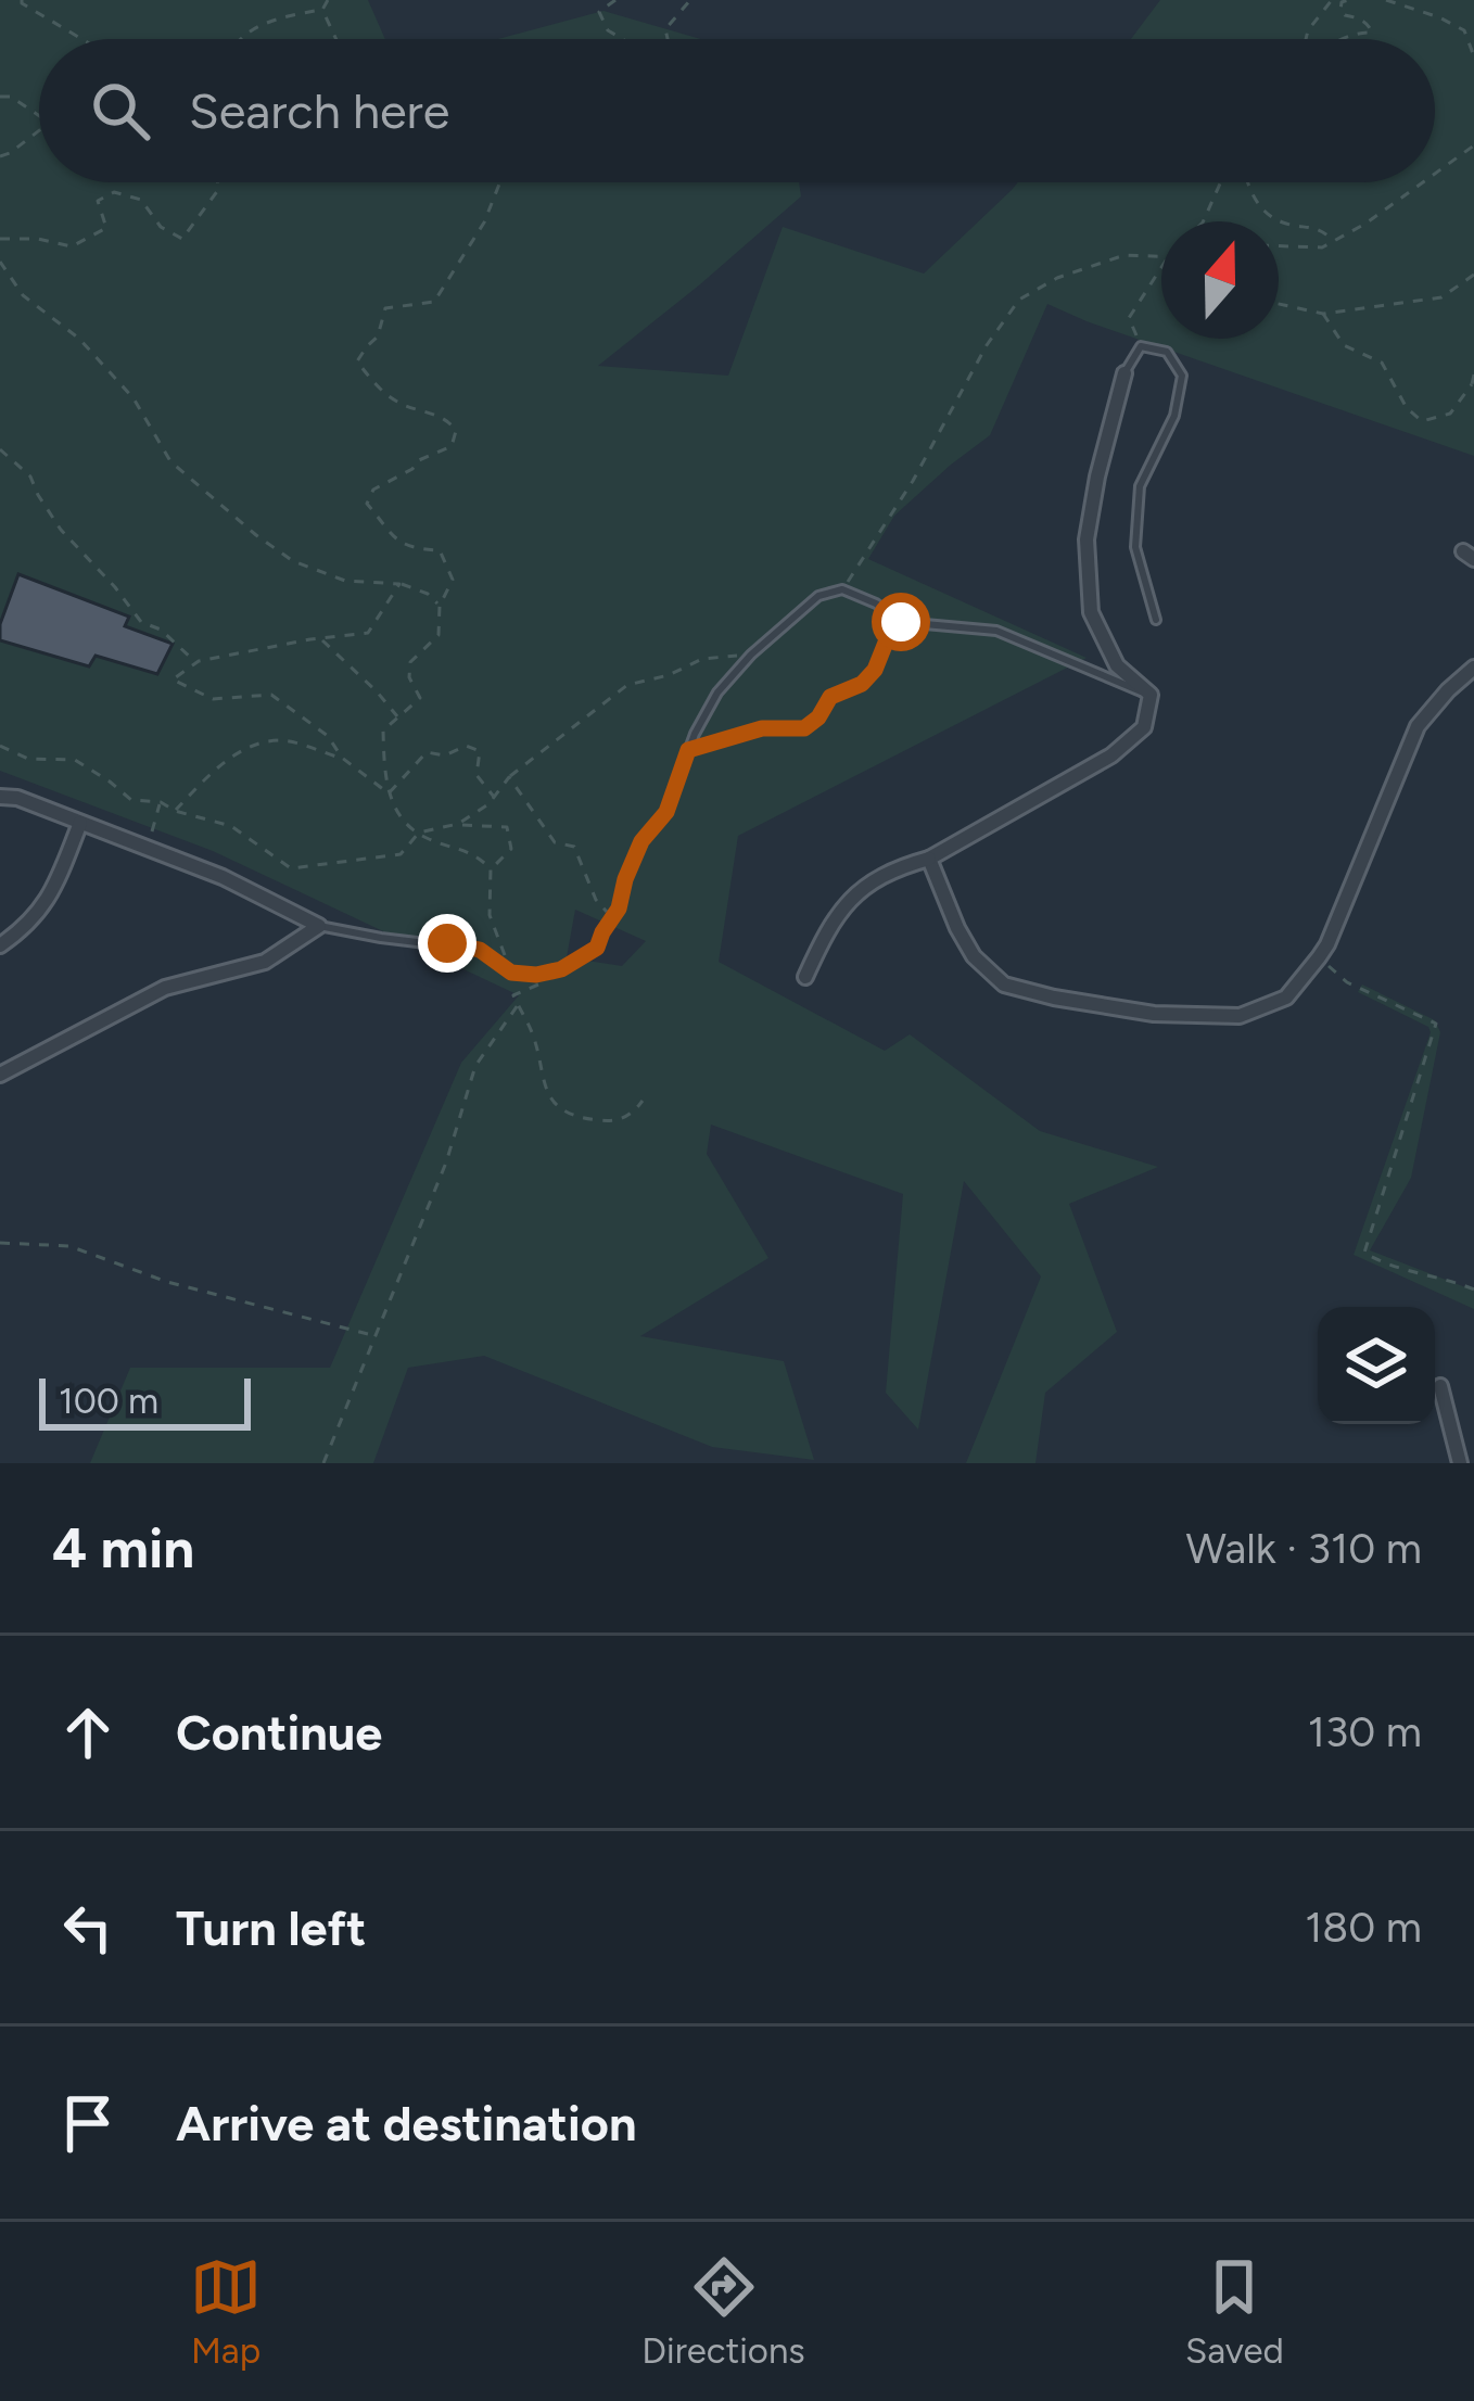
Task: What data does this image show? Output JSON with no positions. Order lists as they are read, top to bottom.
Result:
{
  "scale_bar": "100 m",
  "north": "top",
  "page": {
    "search": "Search here",
    "scale": "100 m",
    "heading": ["4 min", "Walk · 310 m"],
    "list": [
      ["Continue", "130 m"],
      ["Turn left", "180 m"],
      "Arrive at destination"
    ],
    "nav": ["Map", "Directions", "Saved"]
  }
}
